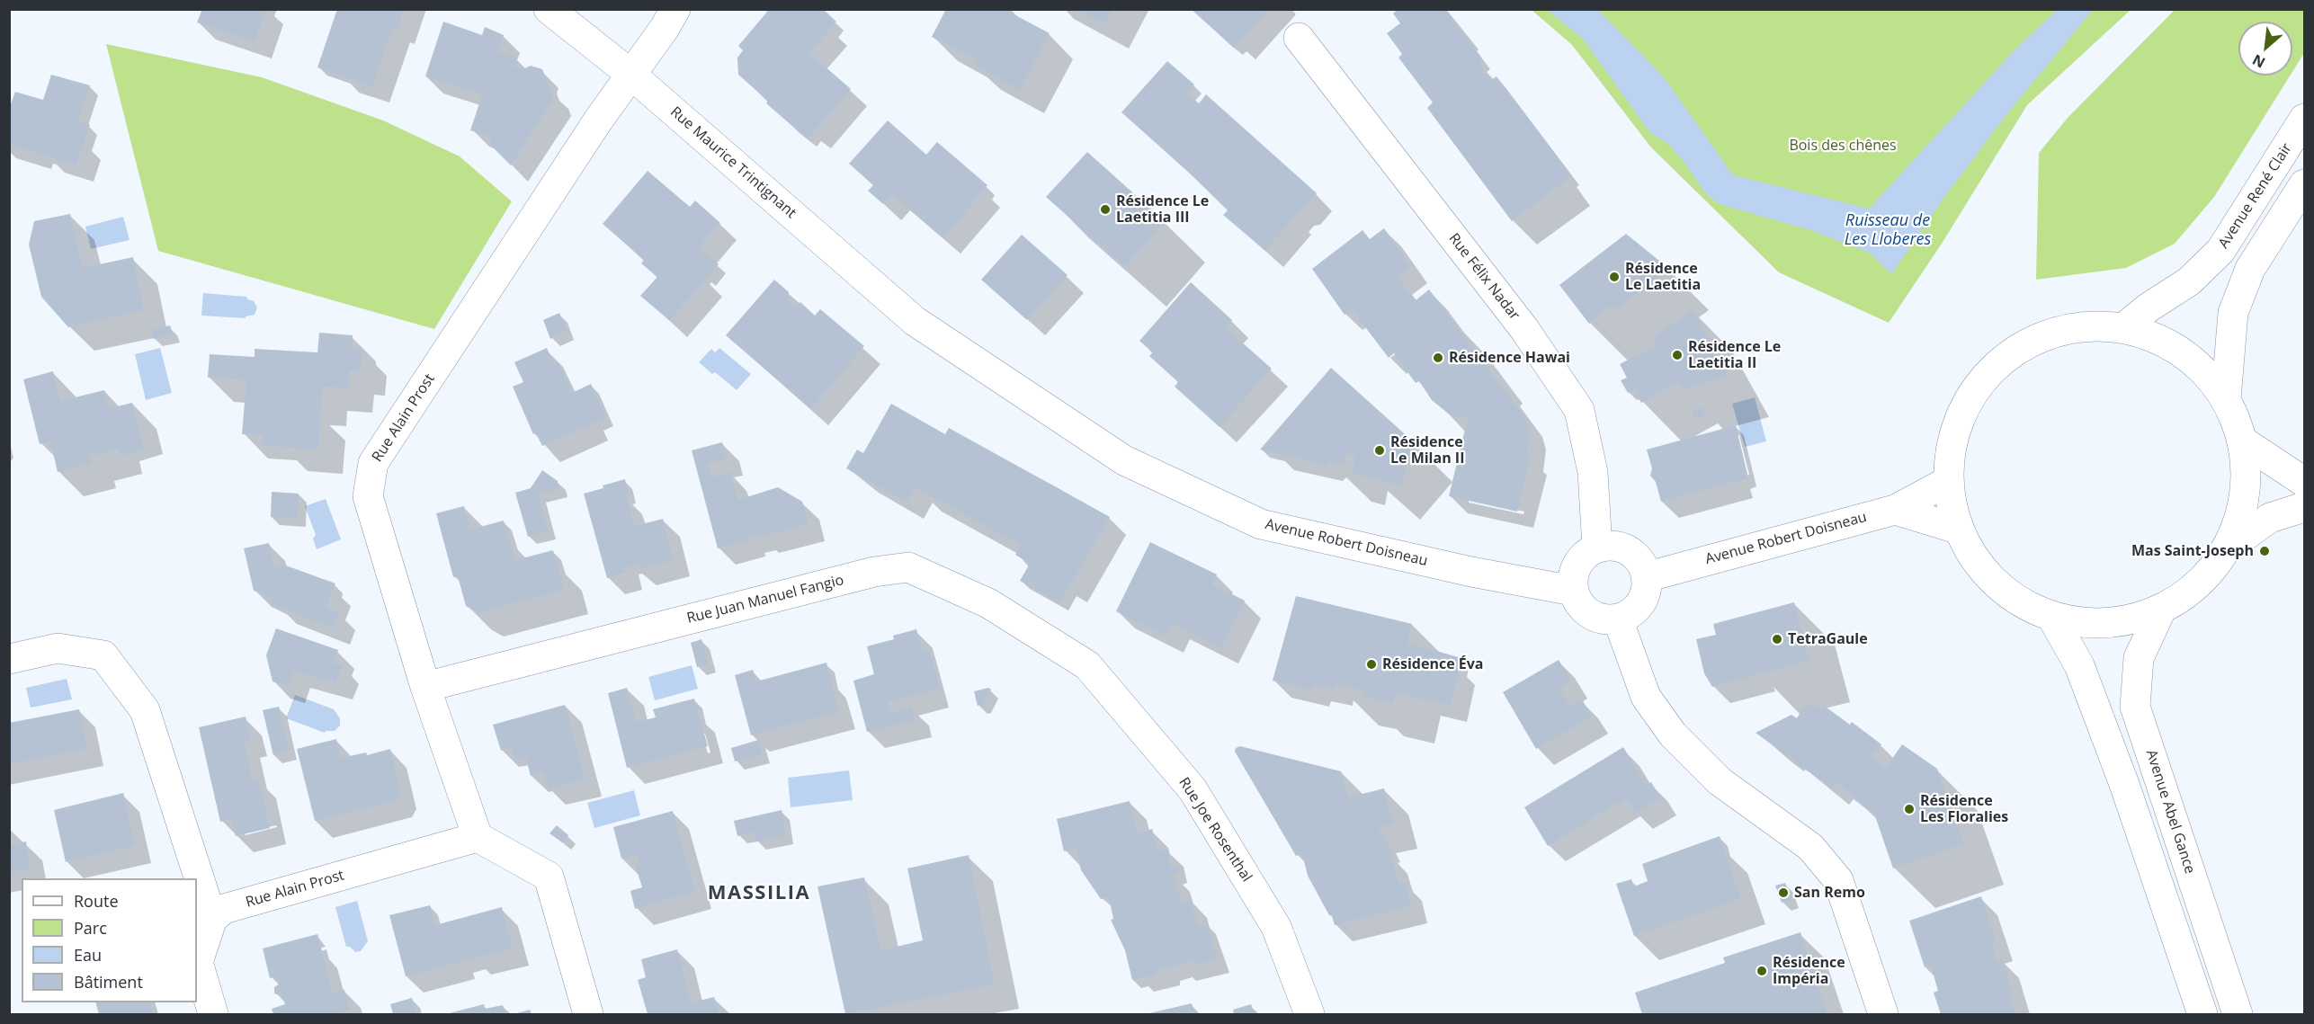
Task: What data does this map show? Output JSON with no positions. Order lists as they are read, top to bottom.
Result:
{
  "streets": {
    "street": [
      "Rue Maurice Trintignant",
      "Avenue René Clair",
      "Rue Félix Nadar",
      "Rue Alain Prost",
      "Avenue Robert Doisneau",
      "Rue Juan Manuel Fangio",
      "Avenue Abel Gance",
      "Rue Joe Rosenthal"
    ]
  },
  "crossings": [
    ["Rue Maurice Trintignant", "Rue Alain Prost"],
    ["Rue Maurice Trintignant", "Avenue Robert Doisneau"],
    ["Rue Félix Nadar", "Avenue Robert Doisneau"],
    ["Rue Alain Prost", "Rue Juan Manuel Fangio"],
    ["Rue Juan Manuel Fangio", "Rue Joe Rosenthal"]
  ],
  "districts": ["MASSILIA"],
  "water": ["Ruisseau de Les Lloberes"],
  "parks": ["Bois des chênes"],
  "places": [
    "Résidence Le Laetitia III",
    "Résidence Le Laetitia",
    "Résidence Le Laetitia II",
    "Résidence Hawai",
    "Résidence Le Milan II",
    "Mas Saint-Joseph",
    "TetraGaule",
    "Résidence Éva",
    "Résidence Les Floralies",
    "San Remo",
    "Résidence Impéria"
  ],
  "legend": [
    "Route",
    "Parc",
    "Eau",
    "Bâtiment"
  ],
  "north": "bottom left"
}
